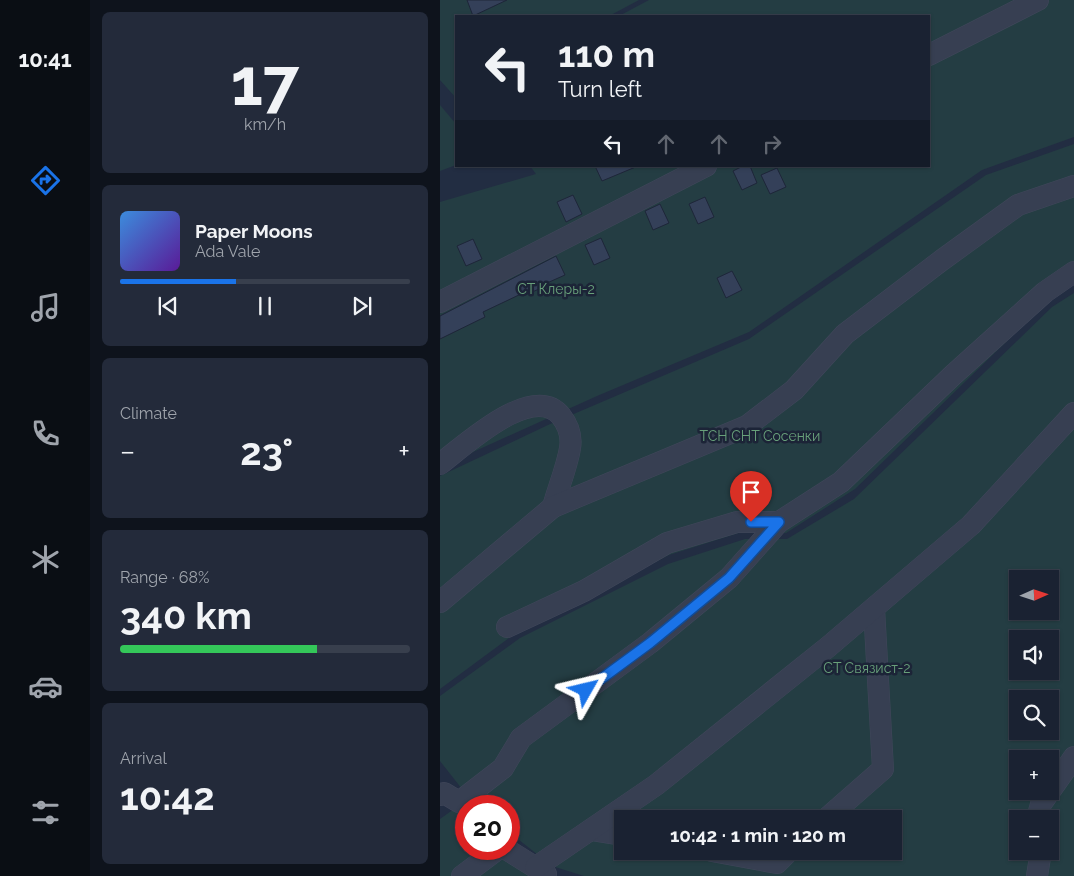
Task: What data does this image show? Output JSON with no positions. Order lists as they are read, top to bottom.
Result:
{
  "parks": ["СТ Клеры-2", "ТСН СНТ Сосенки", "СТ Связист-2"],
  "north": "right",
  "page": {
    "tabs": "10:41",
    "tile": [
      ["17", "km/h"],
      "Climate",
      ["Range · 68%", "340 km"],
      ["Arrival", "10:42"]
    ],
    "turn": ["110 m", "Turn left"],
    "song": ["Paper Moons", "Ada Vale"],
    "heat": ["−", "23°", "+"],
    "map_buttons": ["+", "−"],
    "limit": "20",
    "trip": "10:42 · 1 min · 120 m"
  }
}
